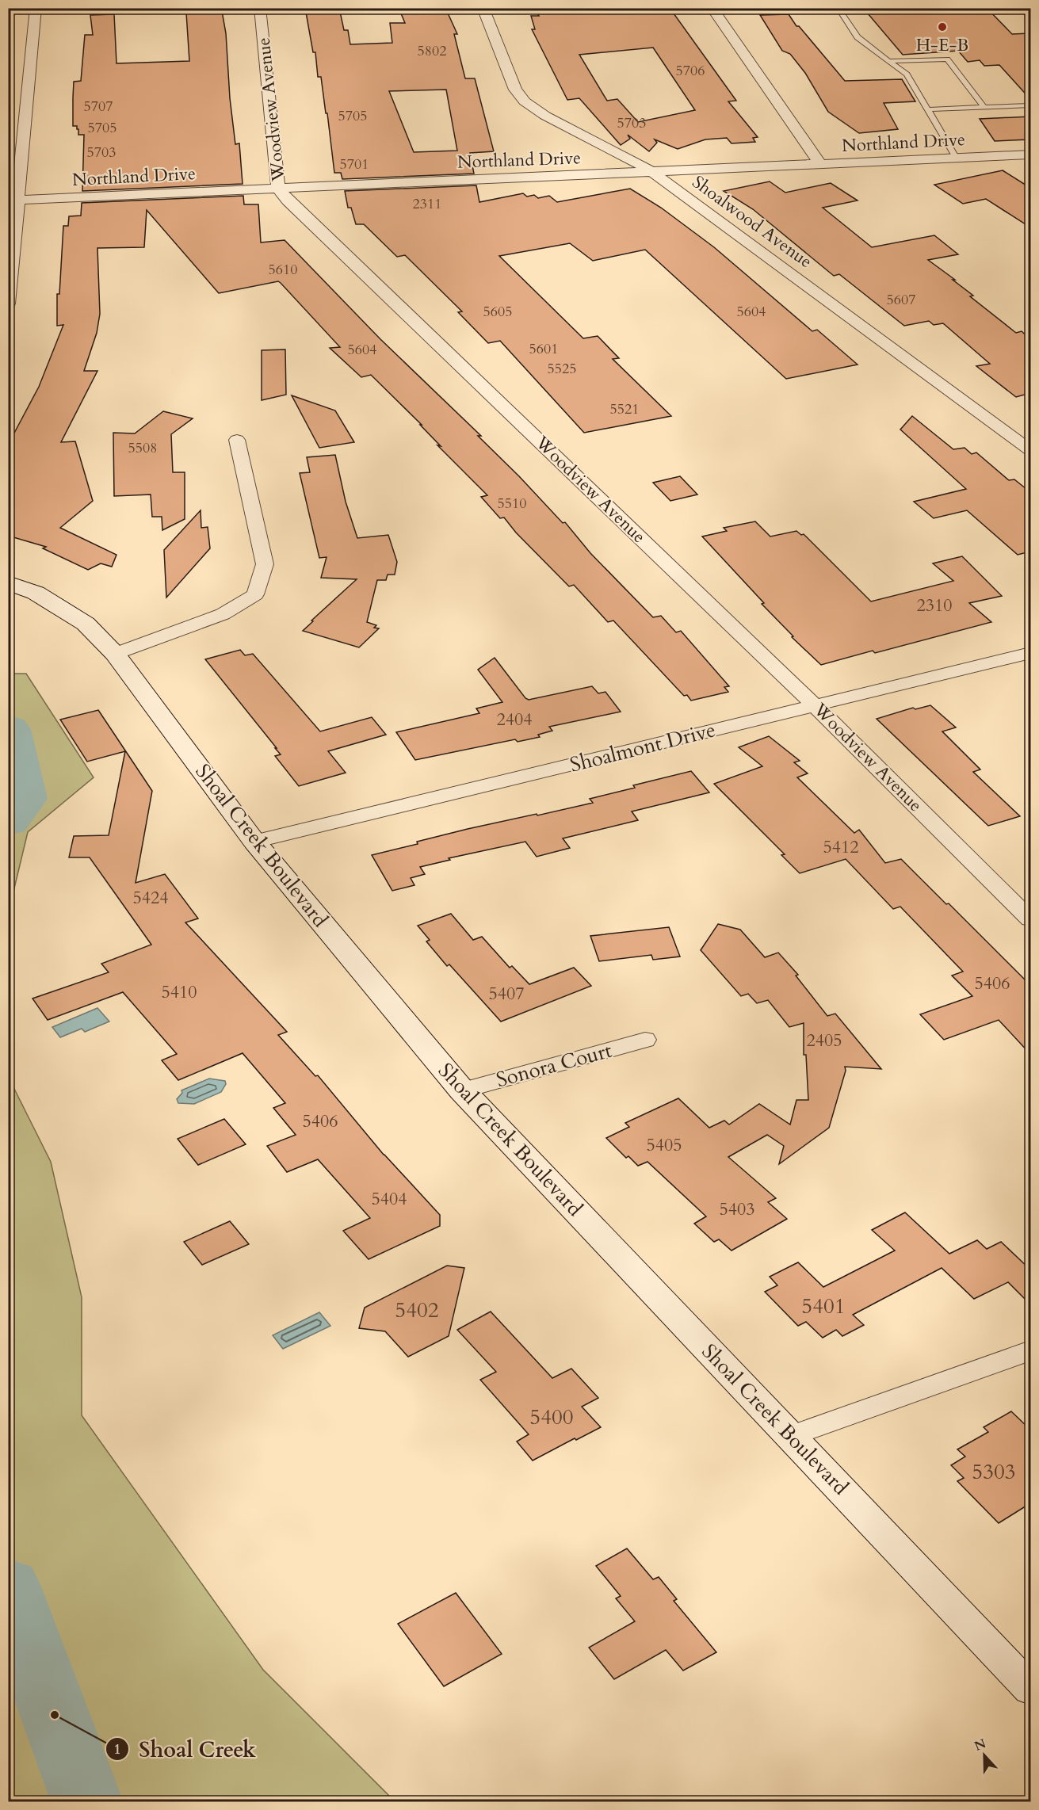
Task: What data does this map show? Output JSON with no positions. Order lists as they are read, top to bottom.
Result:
{
  "streets": {
    "street": [
      "Woodview Avenue",
      "Northland Drive",
      "Shoalwood Avenue",
      "Shoalmont Drive",
      "Shoal Creek Boulevard",
      "Sonora Court"
    ]
  },
  "crossings": [
    ["Woodview Avenue", "Northland Drive"],
    ["Woodview Avenue", "Shoalmont Drive"],
    ["Northland Drive", "Shoalwood Avenue"],
    ["Shoalmont Drive", "Shoal Creek Boulevard"],
    ["Shoal Creek Boulevard", "Sonora Court"]
  ],
  "places": ["H-E-B", "Shoal Creek"],
  "house_numbers": [
    "5802",
    "5706",
    "5707",
    "5705",
    "5703",
    "5705",
    "5703",
    "5701",
    "2311",
    "5610",
    "5607",
    "5605",
    "5604",
    "5601",
    "5604",
    "5525",
    "5521",
    "5508",
    "5510",
    "2310",
    "2404",
    "5412",
    "5424",
    "5406",
    "5410",
    "5407",
    "2405",
    "5406",
    "5405",
    "5404",
    "5403",
    "5401",
    "5402",
    "5400",
    "5303"
  ],
  "north": "top"
}
